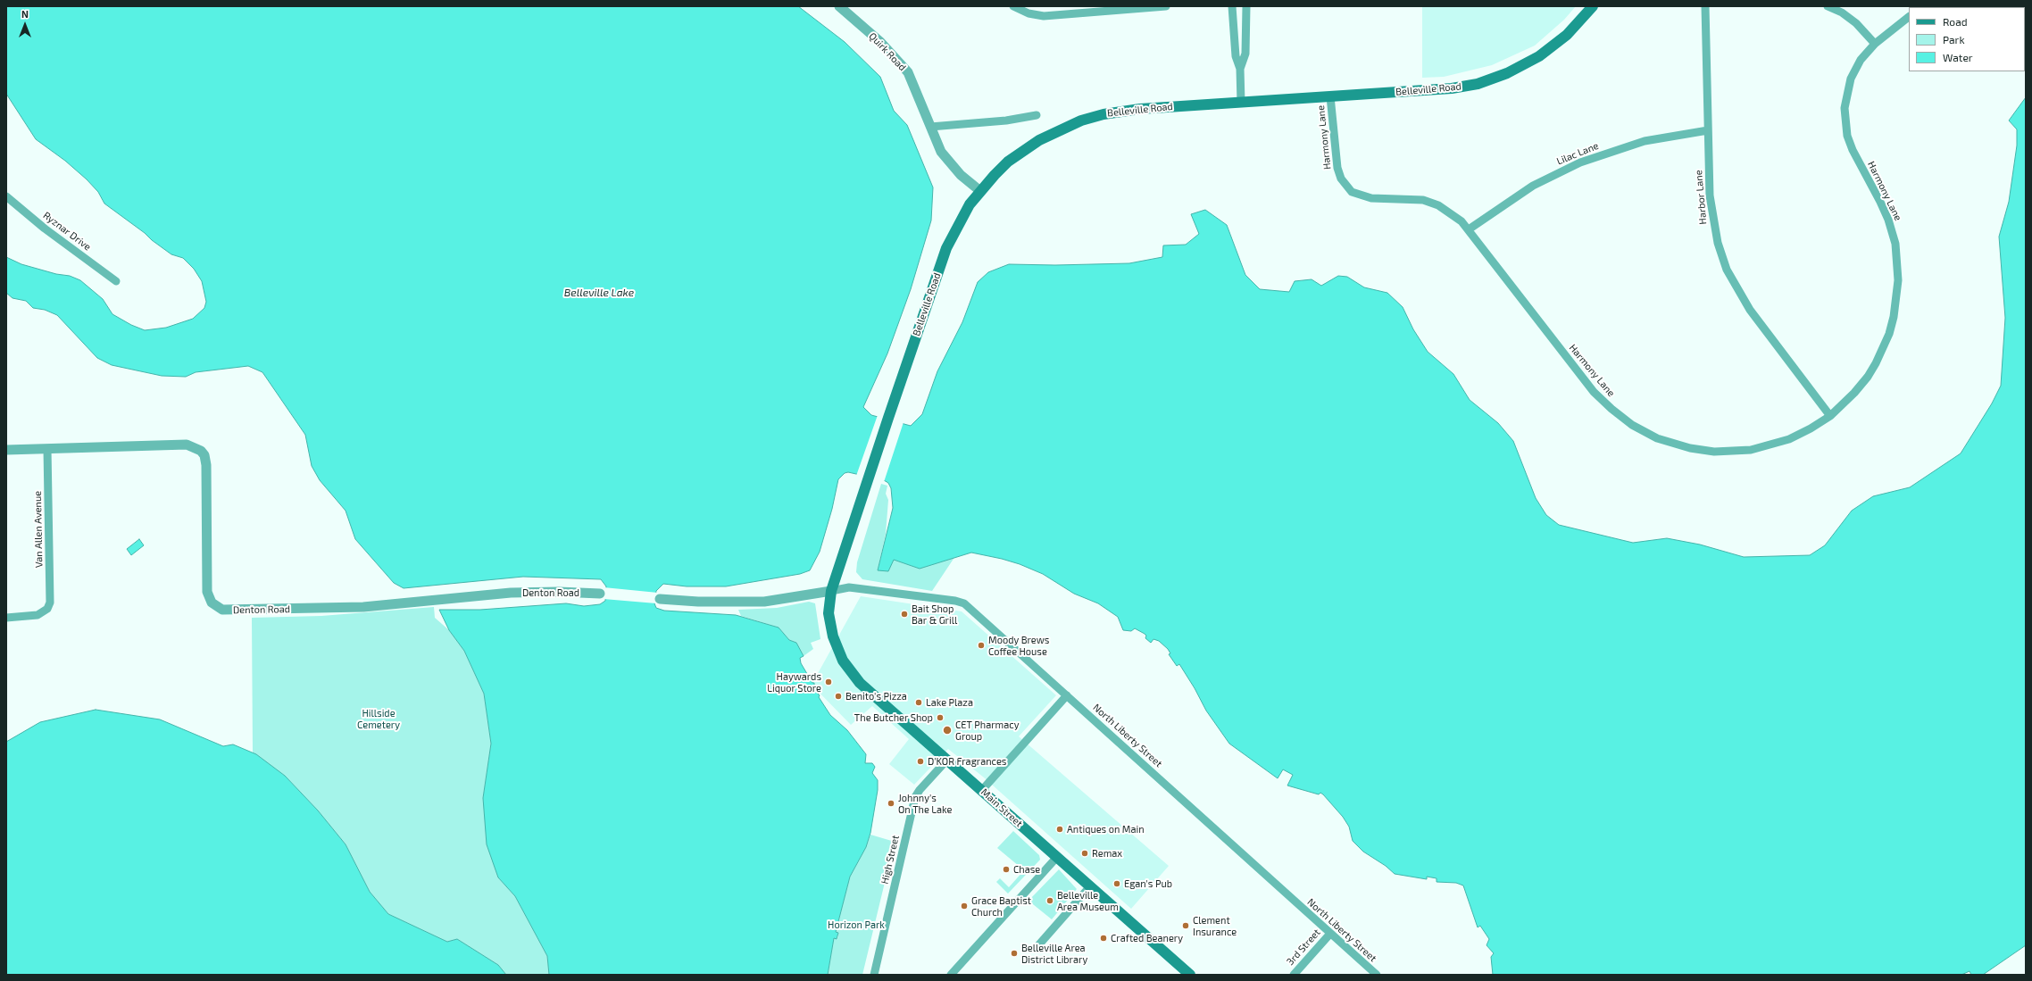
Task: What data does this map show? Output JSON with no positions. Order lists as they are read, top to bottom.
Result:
{
  "streets": {
    "main road": ["Belleville Road", "Main Street"],
    "street": [
      "Quirk Road",
      "Harmony Lane",
      "Lilac Lane",
      "Harbor Lane",
      "Ryznar Drive",
      "Van Allen Avenue",
      "Denton Road",
      "North Liberty Street",
      "High Street",
      "3rd Street"
    ]
  },
  "crossings": [
    ["Quirk Road", "Belleville Road"],
    ["Belleville Road", "Harmony Lane"],
    ["Belleville Road", "North Liberty Street"],
    ["Belleville Road", "Main Street"],
    ["Harmony Lane", "Lilac Lane"],
    ["Harmony Lane", "Harbor Lane"],
    ["Lilac Lane", "Harbor Lane"],
    ["Van Allen Avenue", "Denton Road"],
    ["North Liberty Street", "3rd Street"],
    ["Main Street", "High Street"]
  ],
  "water": ["Belleville Lake"],
  "parks": ["Hillside Cemetery", "Horizon Park"],
  "places": [
    "Bait Shop Bar & Grill",
    "Moody Brews Coffee House",
    "Haywards Liquor Store",
    "Benito's Pizza",
    "Lake Plaza",
    "The Butcher Shop",
    "CET Pharmacy Group",
    "D'KOR Fragrances",
    "Johnny's On The Lake",
    "Antiques on Main",
    "Remax",
    "Chase",
    "Egan's Pub",
    "Belleville Area Museum",
    "Grace Baptist Church",
    "Clement Insurance",
    "Crafted Beanery",
    "Belleville Area District Library"
  ],
  "legend": ["Road", "Park", "Water"],
  "north": "top"
}
